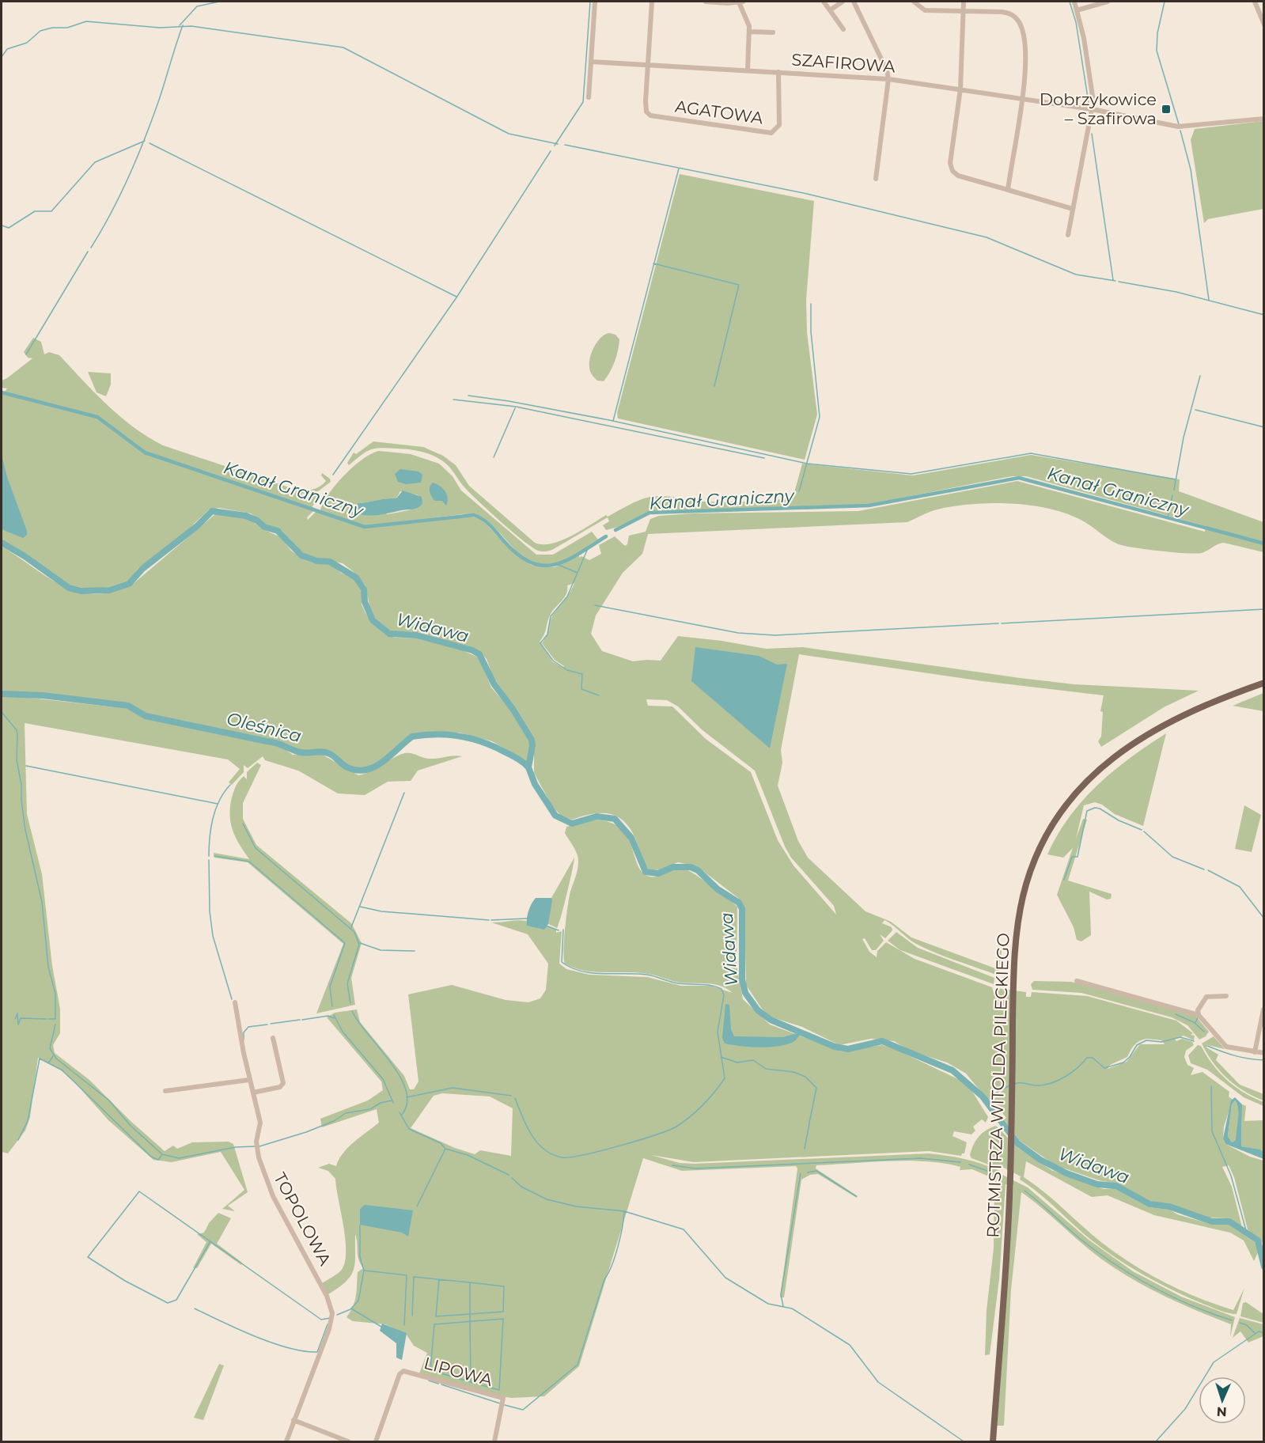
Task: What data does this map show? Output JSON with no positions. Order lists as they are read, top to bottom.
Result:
{
  "streets": {
    "main road": ["ROTMISTRZA WITOLDA PILECKIEGO"],
    "street": [
      "SZAFIROWA",
      "AGATOWA",
      "TOPOLOWA",
      "LIPOWA"
    ]
  },
  "crossings": [
    ["SZAFIROWA", "AGATOWA"]
  ],
  "water": ["Kanał Graniczny", "Widawa", "Oleśnica"],
  "places": {
    "transit": ["Dobrzykowice – Szafirowa"]
  },
  "north": "bottom"
}
